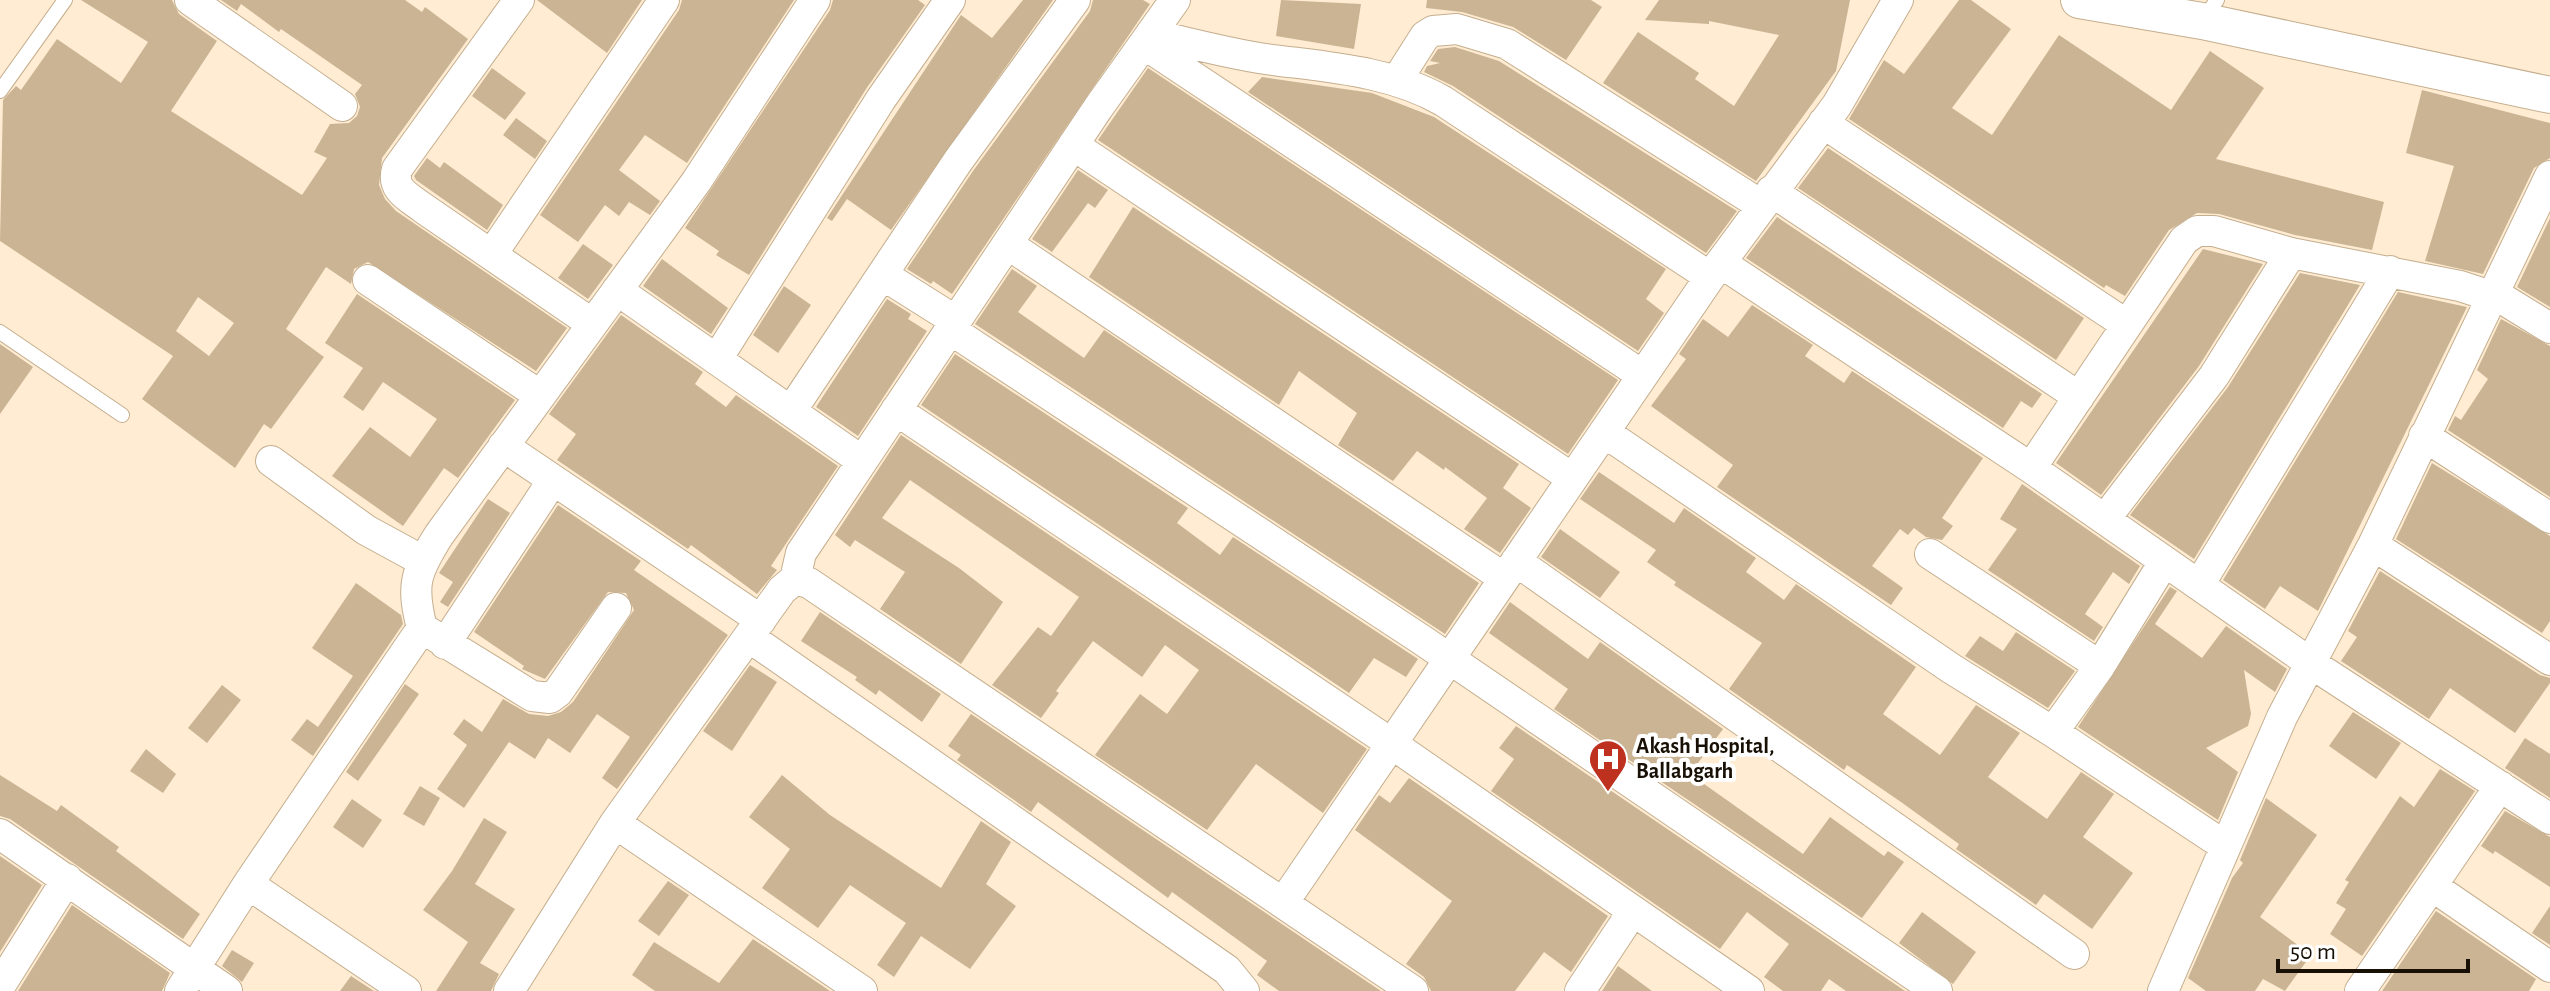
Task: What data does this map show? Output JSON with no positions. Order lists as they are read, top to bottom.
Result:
{
  "places": {
    "hospital": ["Akash Hospital, Ballabgarh"]
  },
  "scale_bar": "50 m"
}
